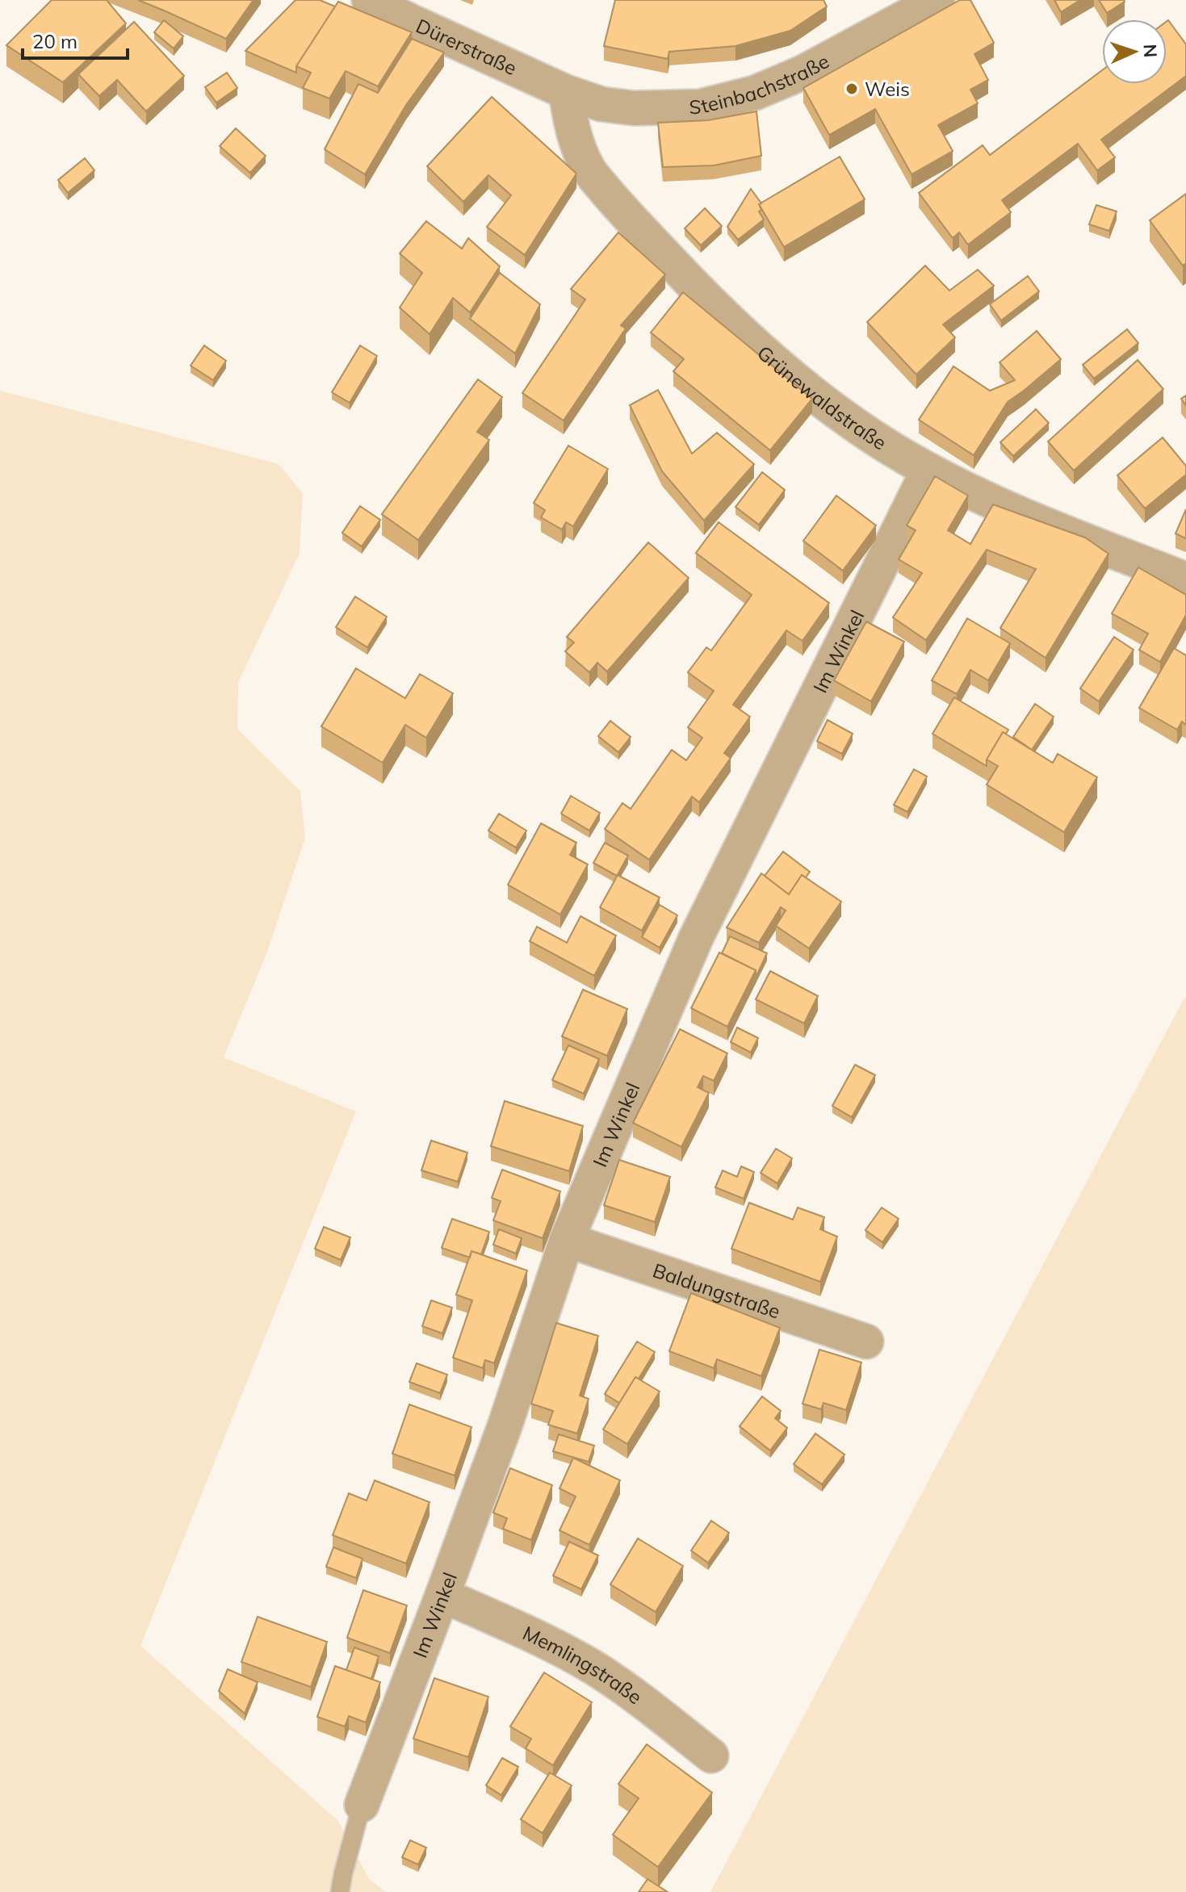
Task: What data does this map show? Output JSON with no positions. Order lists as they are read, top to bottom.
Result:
{
  "streets": {
    "street": [
      "Dürerstraße",
      "Steinbachstraße",
      "Grünewaldstraße",
      "Im Winkel",
      "Baldungstraße",
      "Memlingstraße"
    ]
  },
  "crossings": [
    ["Dürerstraße", "Steinbachstraße"],
    ["Dürerstraße", "Grünewaldstraße"],
    ["Steinbachstraße", "Grünewaldstraße"],
    ["Grünewaldstraße", "Im Winkel"],
    ["Im Winkel", "Baldungstraße"],
    ["Im Winkel", "Memlingstraße"]
  ],
  "places": ["Weis"],
  "scale_bar": "20 m",
  "north": "right"
}
